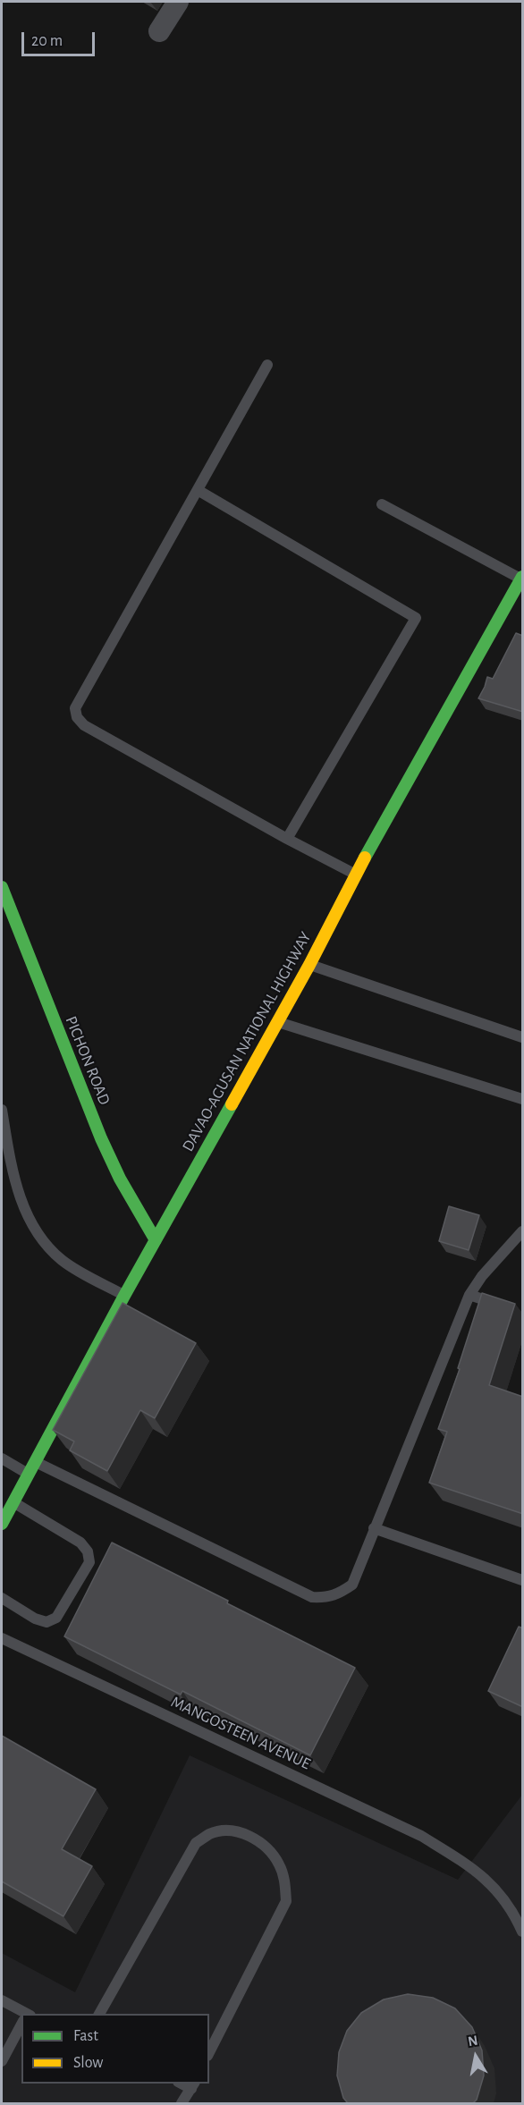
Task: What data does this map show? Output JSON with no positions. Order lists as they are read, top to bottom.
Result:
{
  "streets": {
    "main road": ["DAVAO-AGUSAN NATIONAL HIGHWAY", "PICHON ROAD"],
    "lane": ["MANGOSTEEN AVENUE"]
  },
  "crossings": [
    ["DAVAO-AGUSAN NATIONAL HIGHWAY", "PICHON ROAD"]
  ],
  "legend": ["Fast", "Slow"],
  "scale_bar": "20 m",
  "north": "top"
}
